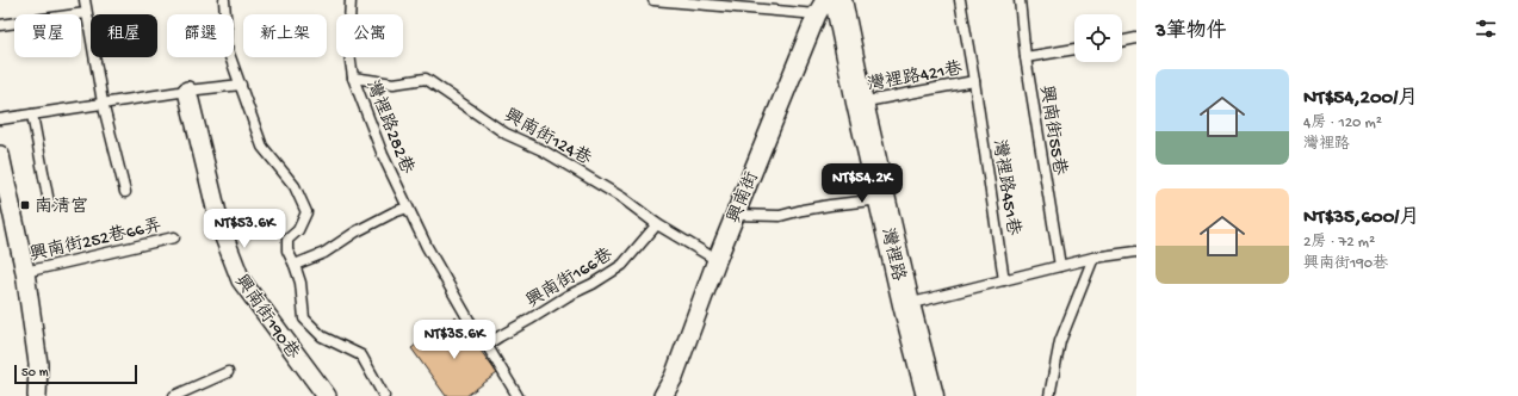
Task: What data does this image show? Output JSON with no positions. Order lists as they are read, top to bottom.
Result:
{
  "streets": {
    "street": ["興南街", "灣裡路", "興南街190巷"],
    "lane": [
      "灣裡路421巷",
      "灣裡路282巷",
      "興南街55巷",
      "興南街124巷",
      "灣裡路451巷",
      "興南街252巷66弄",
      "興南街166巷"
    ]
  },
  "crossings": [
    ["灣裡路421巷", "灣裡路451巷"],
    ["灣裡路421巷", "灣裡路"],
    ["灣裡路282巷", "興南街124巷"],
    ["興南街124巷", "興南街"],
    ["興南街124巷", "興南街166巷"]
  ],
  "places": {
    "transit": ["南清宮"]
  },
  "scale_bar": "50 m",
  "page": {
    "heading": "3筆物件",
    "chip": [
      "買屋",
      "租屋",
      "篩選",
      "新上架",
      "公寓"
    ],
    "list": [
      {
        "name": "NT$54,200/月",
        "note": "4房 · 120 m² · 灣裡路"
      },
      {
        "name": "NT$35,600/月",
        "note": "2房 · 72 m² · 興南街190巷"
      }
    ],
    "price": ["NT$54.2K", "NT$53.6K", "NT$35.6K"],
    "scale": "50 m"
  }
}
